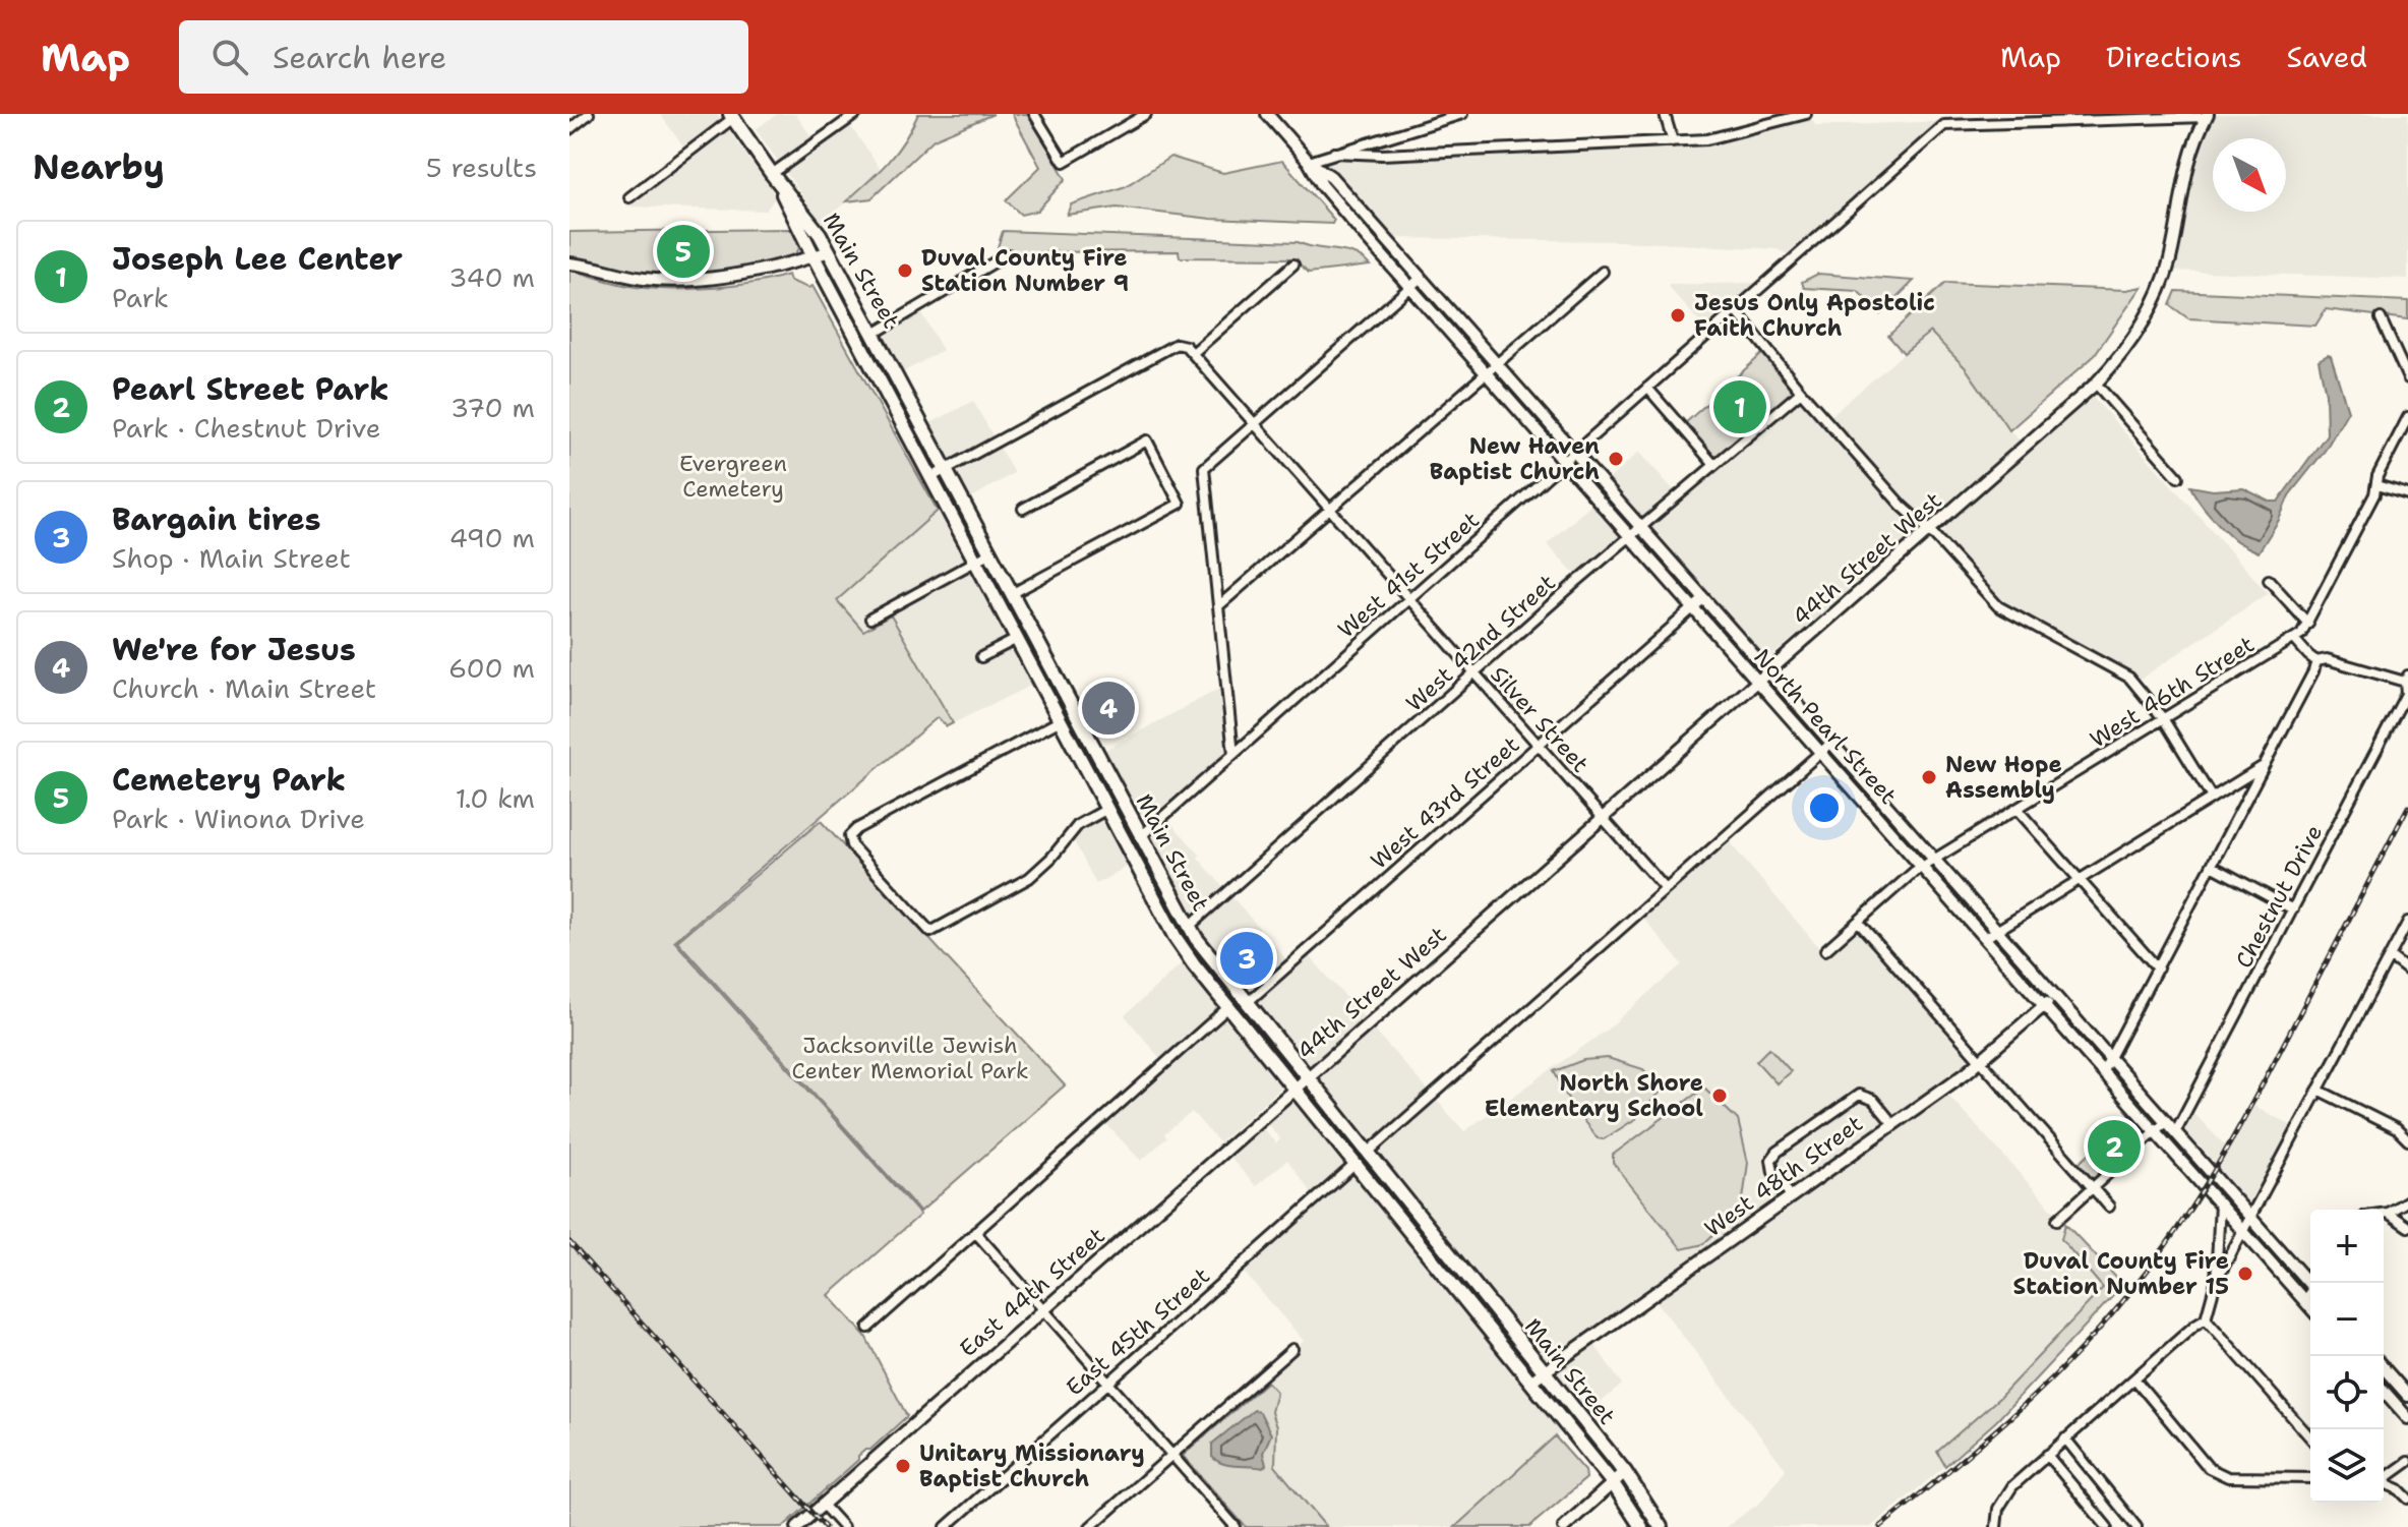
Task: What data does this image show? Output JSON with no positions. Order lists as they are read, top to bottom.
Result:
{
  "streets": {
    "main road": ["Main Street"],
    "street": [
      "44th Street West",
      "West 41st Street",
      "West 42nd Street",
      "West 46th Street",
      "Silver Street",
      "North Pearl Street",
      "West 43rd Street",
      "Chestnut Drive",
      "West 48th Street",
      "East 44th Street",
      "East 45th Street"
    ]
  },
  "crossings": [
    ["Main Street", "44th Street West"],
    ["Main Street", "West 41st Street"],
    ["Main Street", "West 42nd Street"],
    ["Main Street", "West 43rd Street"],
    ["Main Street", "West 48th Street"],
    ["Main Street", "East 44th Street"],
    ["Main Street", "East 45th Street"],
    ["44th Street West", "Silver Street"],
    ["44th Street West", "North Pearl Street"],
    ["44th Street West", "East 44th Street"],
    ["West 41st Street", "Silver Street"],
    ["West 41st Street", "North Pearl Street"],
    ["West 42nd Street", "Silver Street"],
    ["West 42nd Street", "North Pearl Street"],
    ["West 46th Street", "North Pearl Street"],
    ["Silver Street", "West 43rd Street"],
    ["North Pearl Street", "West 43rd Street"],
    ["North Pearl Street", "Chestnut Drive"],
    ["North Pearl Street", "West 48th Street"]
  ],
  "parks": ["Evergreen Cemetery", "Jacksonville Jewish Center Memorial Park"],
  "places": [
    "Duval County Fire Station Number 9",
    "Jesus Only Apostolic Faith Church",
    "New Haven Baptist Church",
    "New Hope Assembly",
    "North Shore Elementary School",
    "Duval County Fire Station Number 15",
    "Unitary Missionary Baptist Church"
  ],
  "north": "bottom right",
  "page": {
    "header": "Map",
    "search": "Search here",
    "nav": ["Map", "Directions", "Saved"],
    "heading": ["Nearby", "5 results"],
    "list": [
      {
        "mark": "1",
        "name": "Joseph Lee Center",
        "note": "Park",
        "value": "340 m"
      },
      {
        "mark": "2",
        "name": "Pearl Street Park",
        "note": "Park · Chestnut Drive",
        "value": "370 m"
      },
      {
        "mark": "3",
        "name": "Bargain tires",
        "note": "Shop · Main Street",
        "value": "490 m"
      },
      {
        "mark": "4",
        "name": "We're for Jesus",
        "note": "Church · Main Street",
        "value": "600 m"
      },
      {
        "mark": "5",
        "name": "Cemetery Park",
        "note": "Park · Winona Drive",
        "value": "1.0 km"
      }
    ],
    "pins": [
      "5",
      "1",
      "4",
      "3",
      "2"
    ],
    "map_buttons": ["+", "−"]
  }
}
